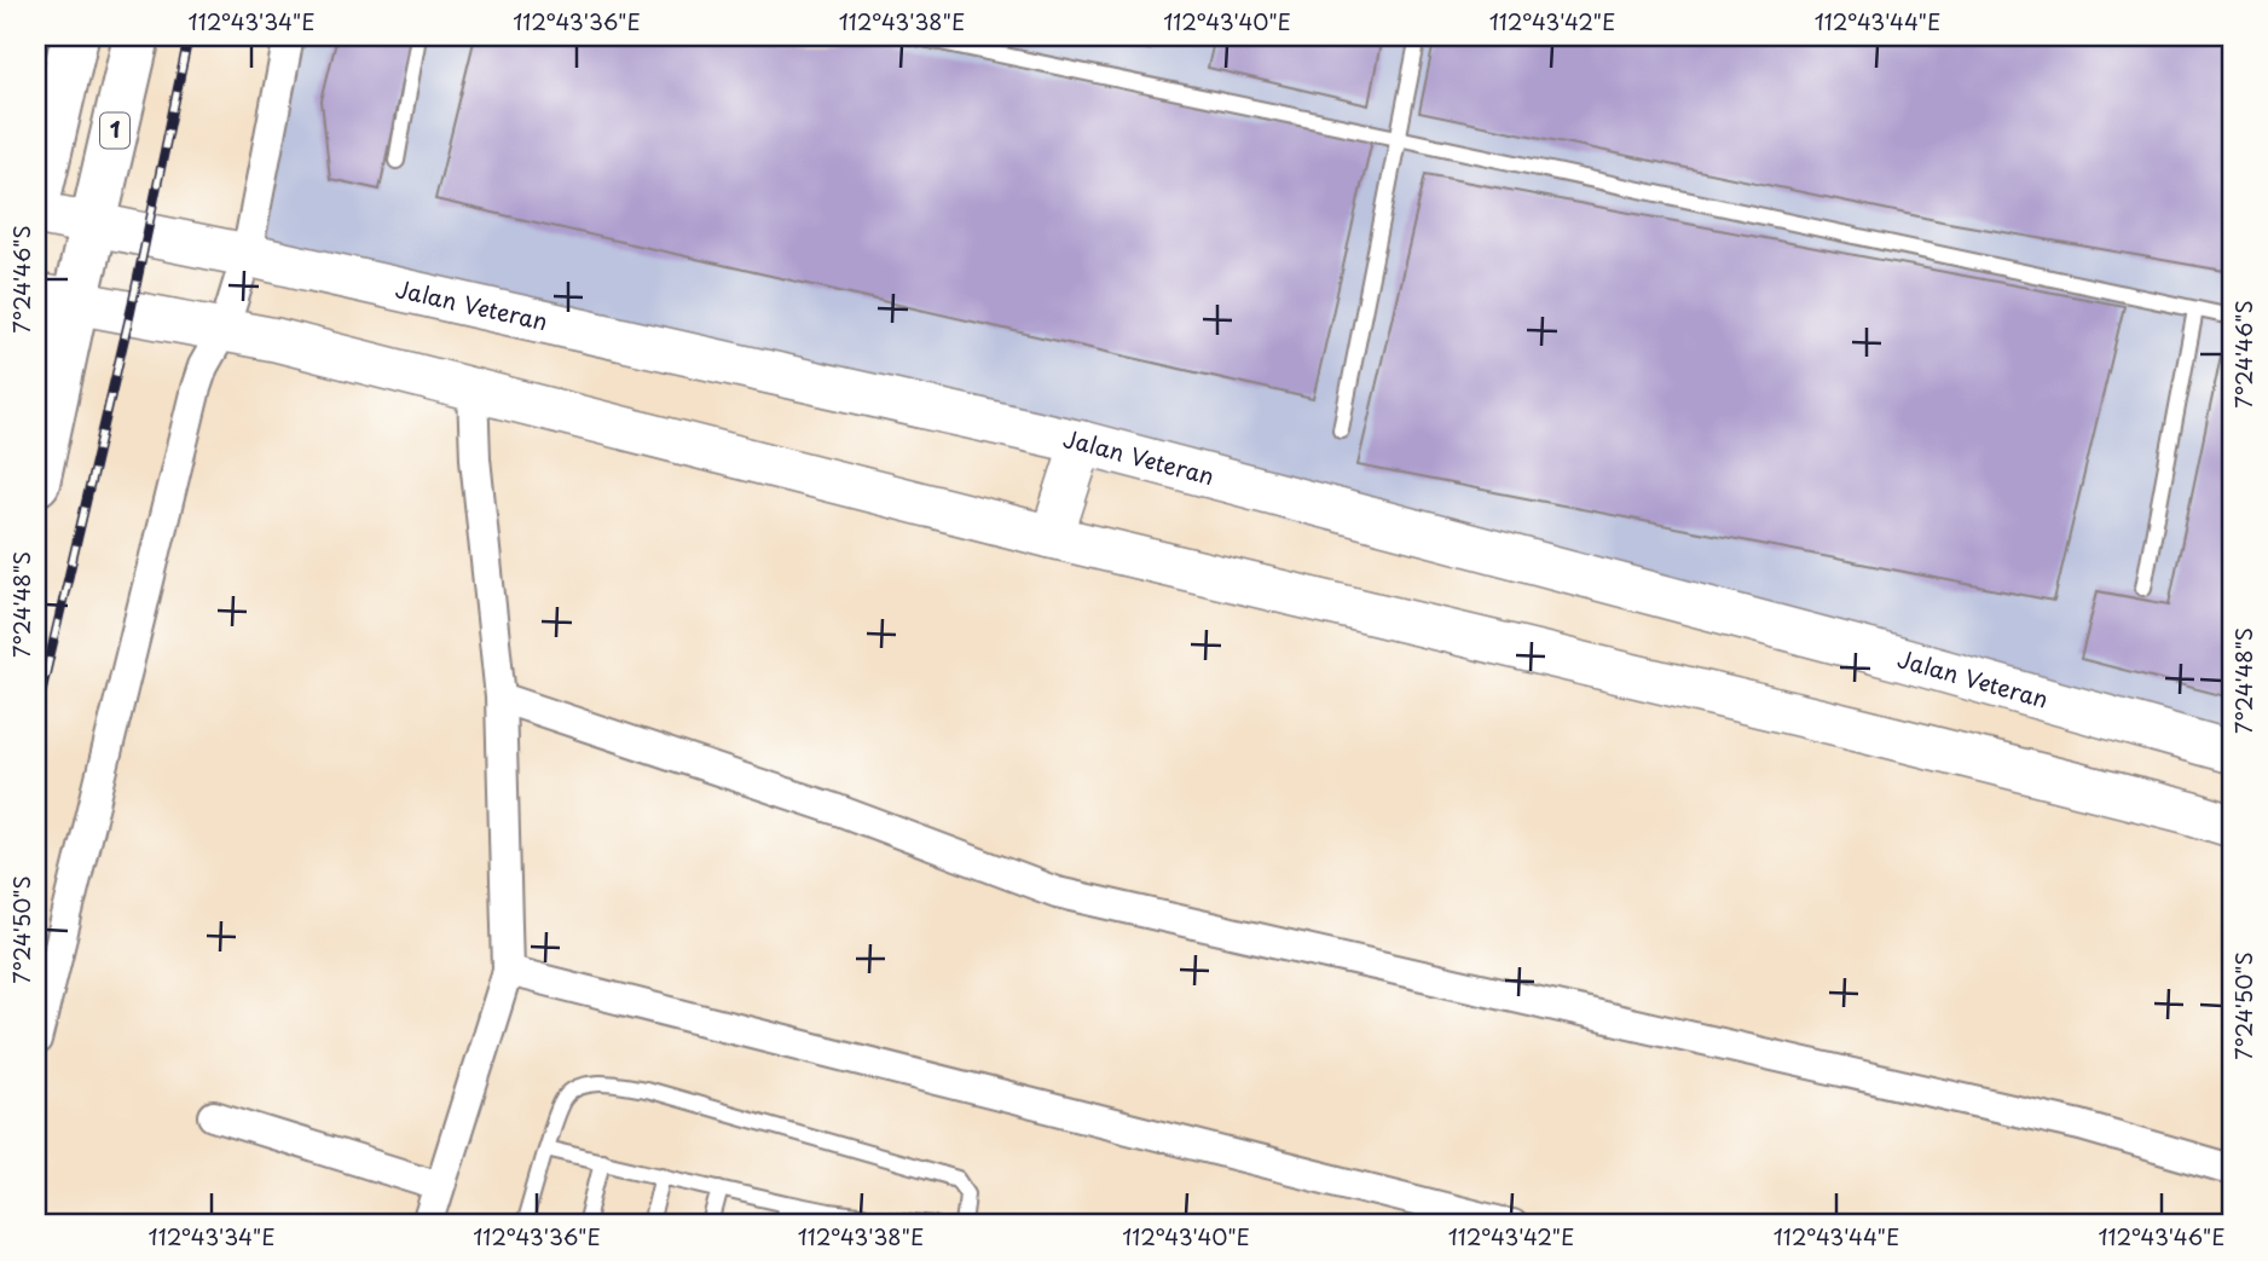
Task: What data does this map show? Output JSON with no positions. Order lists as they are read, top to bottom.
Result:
{
  "streets": {
    "highway": ["1"],
    "main road": ["Jalan Veteran"]
  },
  "crossings": [
    ["1", "Jalan Veteran"]
  ],
  "coordinates": [
    "112°43'34\"E",
    "112°43'36\"E",
    "112°43'38\"E",
    "112°43'40\"E",
    "112°43'42\"E",
    "112°43'44\"E",
    "7°24'46\"S",
    "7°24'48\"S",
    "7°24'50\"S",
    "112°43'46\"E"
  ]
}
